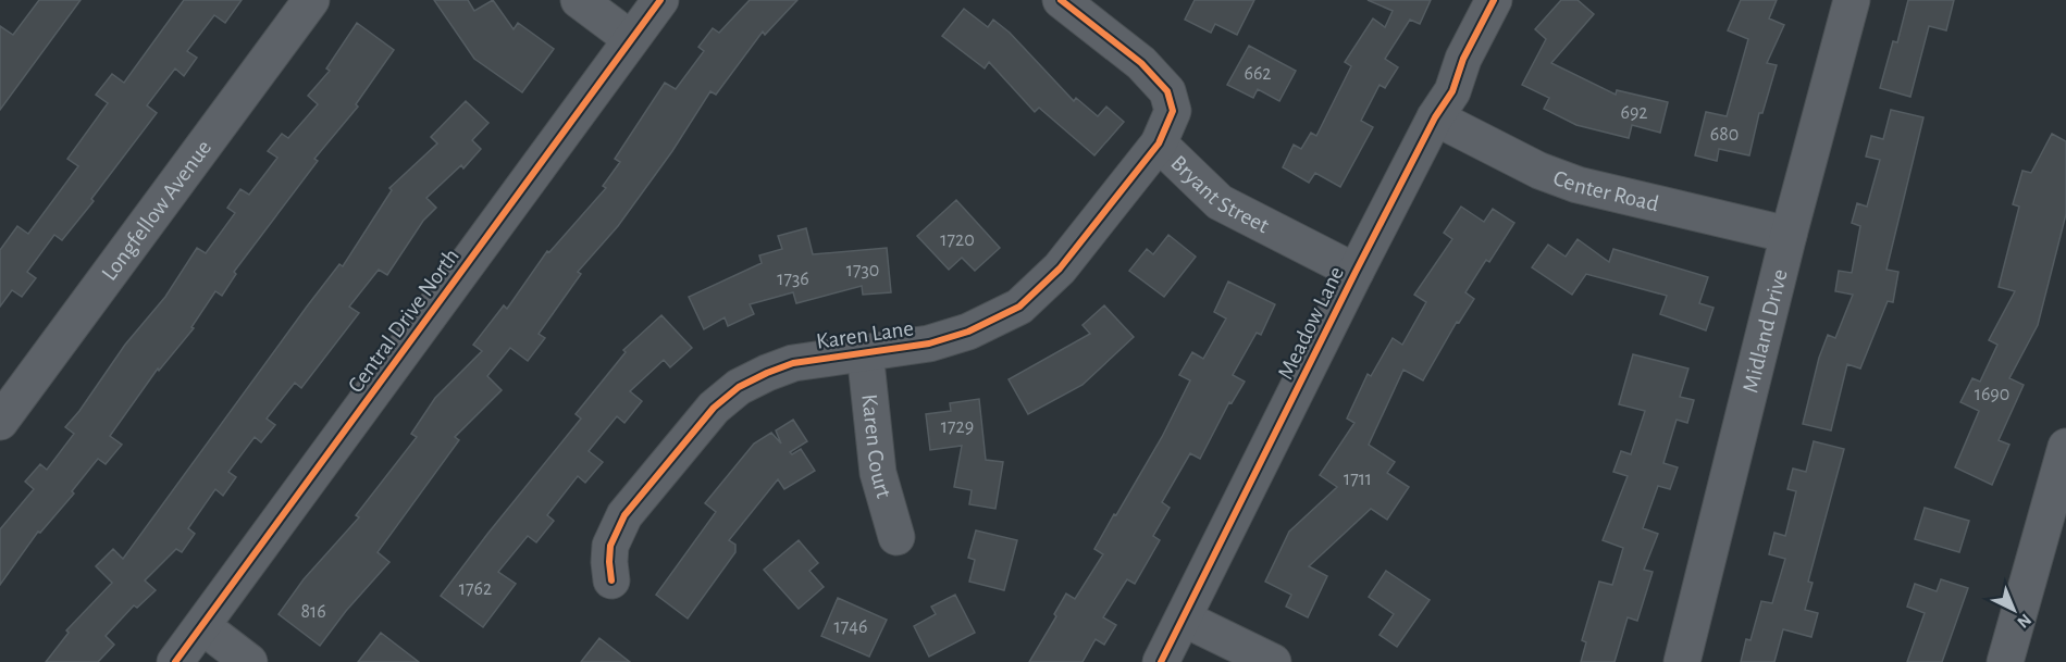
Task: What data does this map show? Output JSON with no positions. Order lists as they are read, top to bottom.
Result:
{
  "streets": {
    "street": [
      "Center Road",
      "Bryant Street",
      "Longfellow Avenue",
      "Central Drive North",
      "Meadow Lane",
      "Midland Drive",
      "Karen Lane",
      "Karen Court"
    ]
  },
  "crossings": [
    ["Center Road", "Meadow Lane"],
    ["Center Road", "Midland Drive"],
    ["Bryant Street", "Meadow Lane"],
    ["Bryant Street", "Karen Lane"],
    ["Karen Lane", "Karen Court"]
  ],
  "house_numbers": [
    "662",
    "692",
    "680",
    "1720",
    "1730",
    "1736",
    "1690",
    "1729",
    "1711",
    "1762",
    "816",
    "1746"
  ],
  "north": "bottom right"
}
